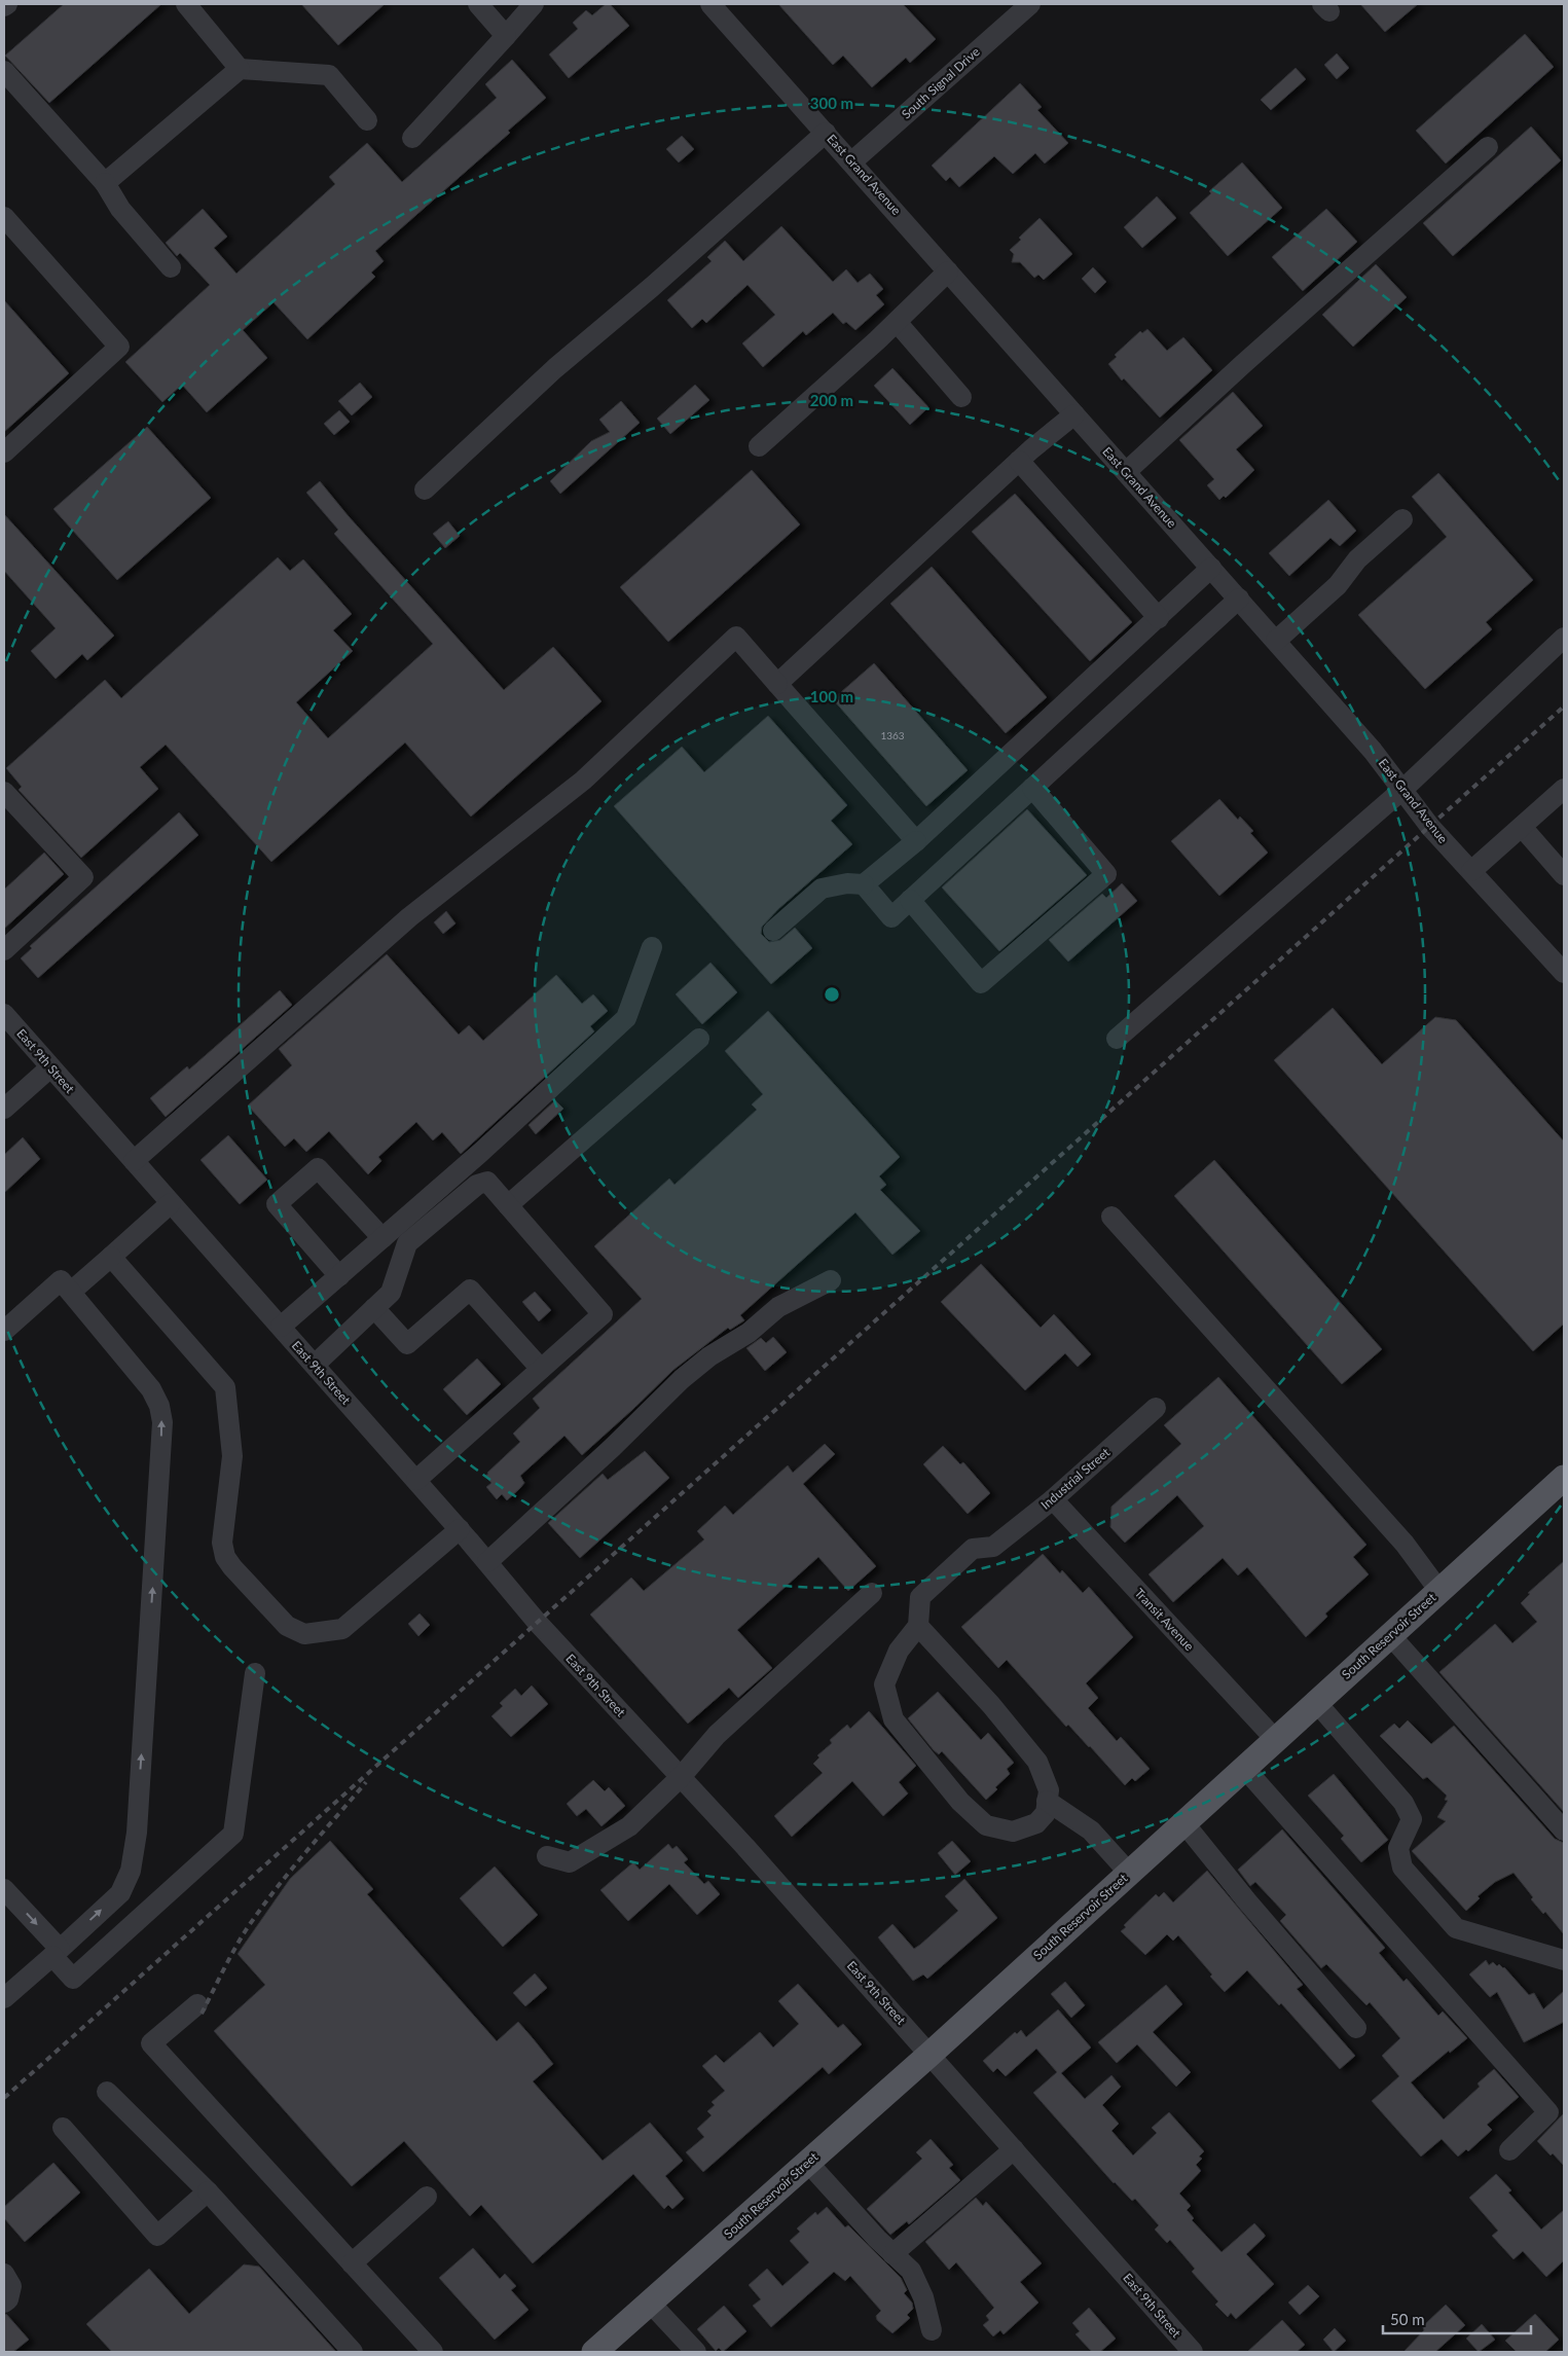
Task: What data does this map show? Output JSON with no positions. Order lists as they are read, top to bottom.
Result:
{
  "streets": {
    "main road": ["South Reservoir Street"],
    "street": [
      "South Signal Drive",
      "East Grand Avenue",
      "East 9th Street",
      "Industrial Street",
      "Transit Avenue"
    ]
  },
  "crossings": [
    ["South Signal Drive", "East Grand Avenue"],
    ["East 9th Street", "South Reservoir Street"],
    ["Industrial Street", "Transit Avenue"],
    ["Transit Avenue", "South Reservoir Street"]
  ],
  "house_numbers": ["1363"],
  "scale_bar": "50 m",
  "rings": ["300 m", "200 m", "100 m"]
}
